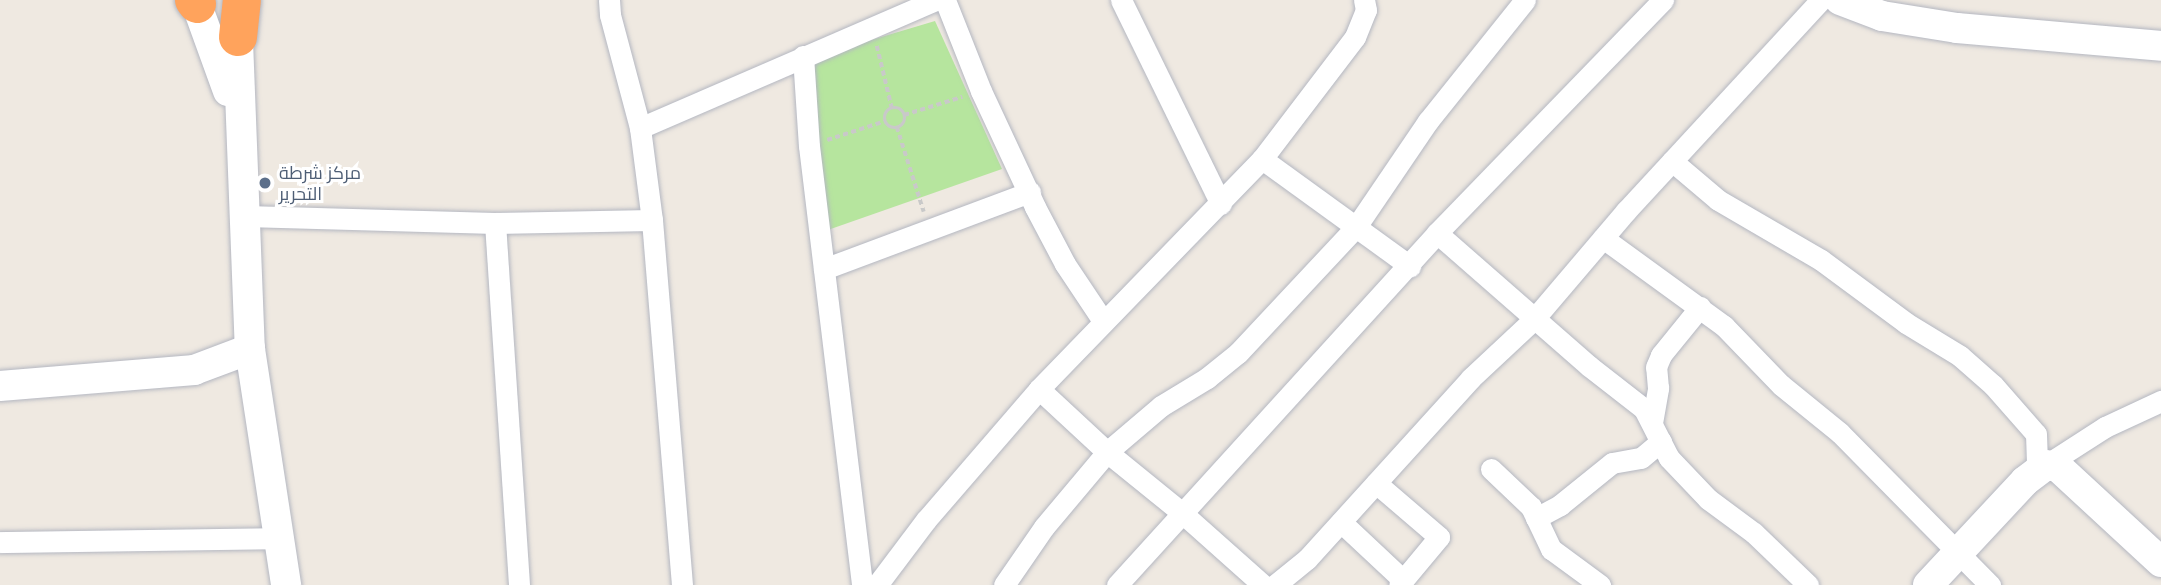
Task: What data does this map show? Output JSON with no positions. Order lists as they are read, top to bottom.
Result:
{
  "places": ["مركز شرطة التحرير"]
}
